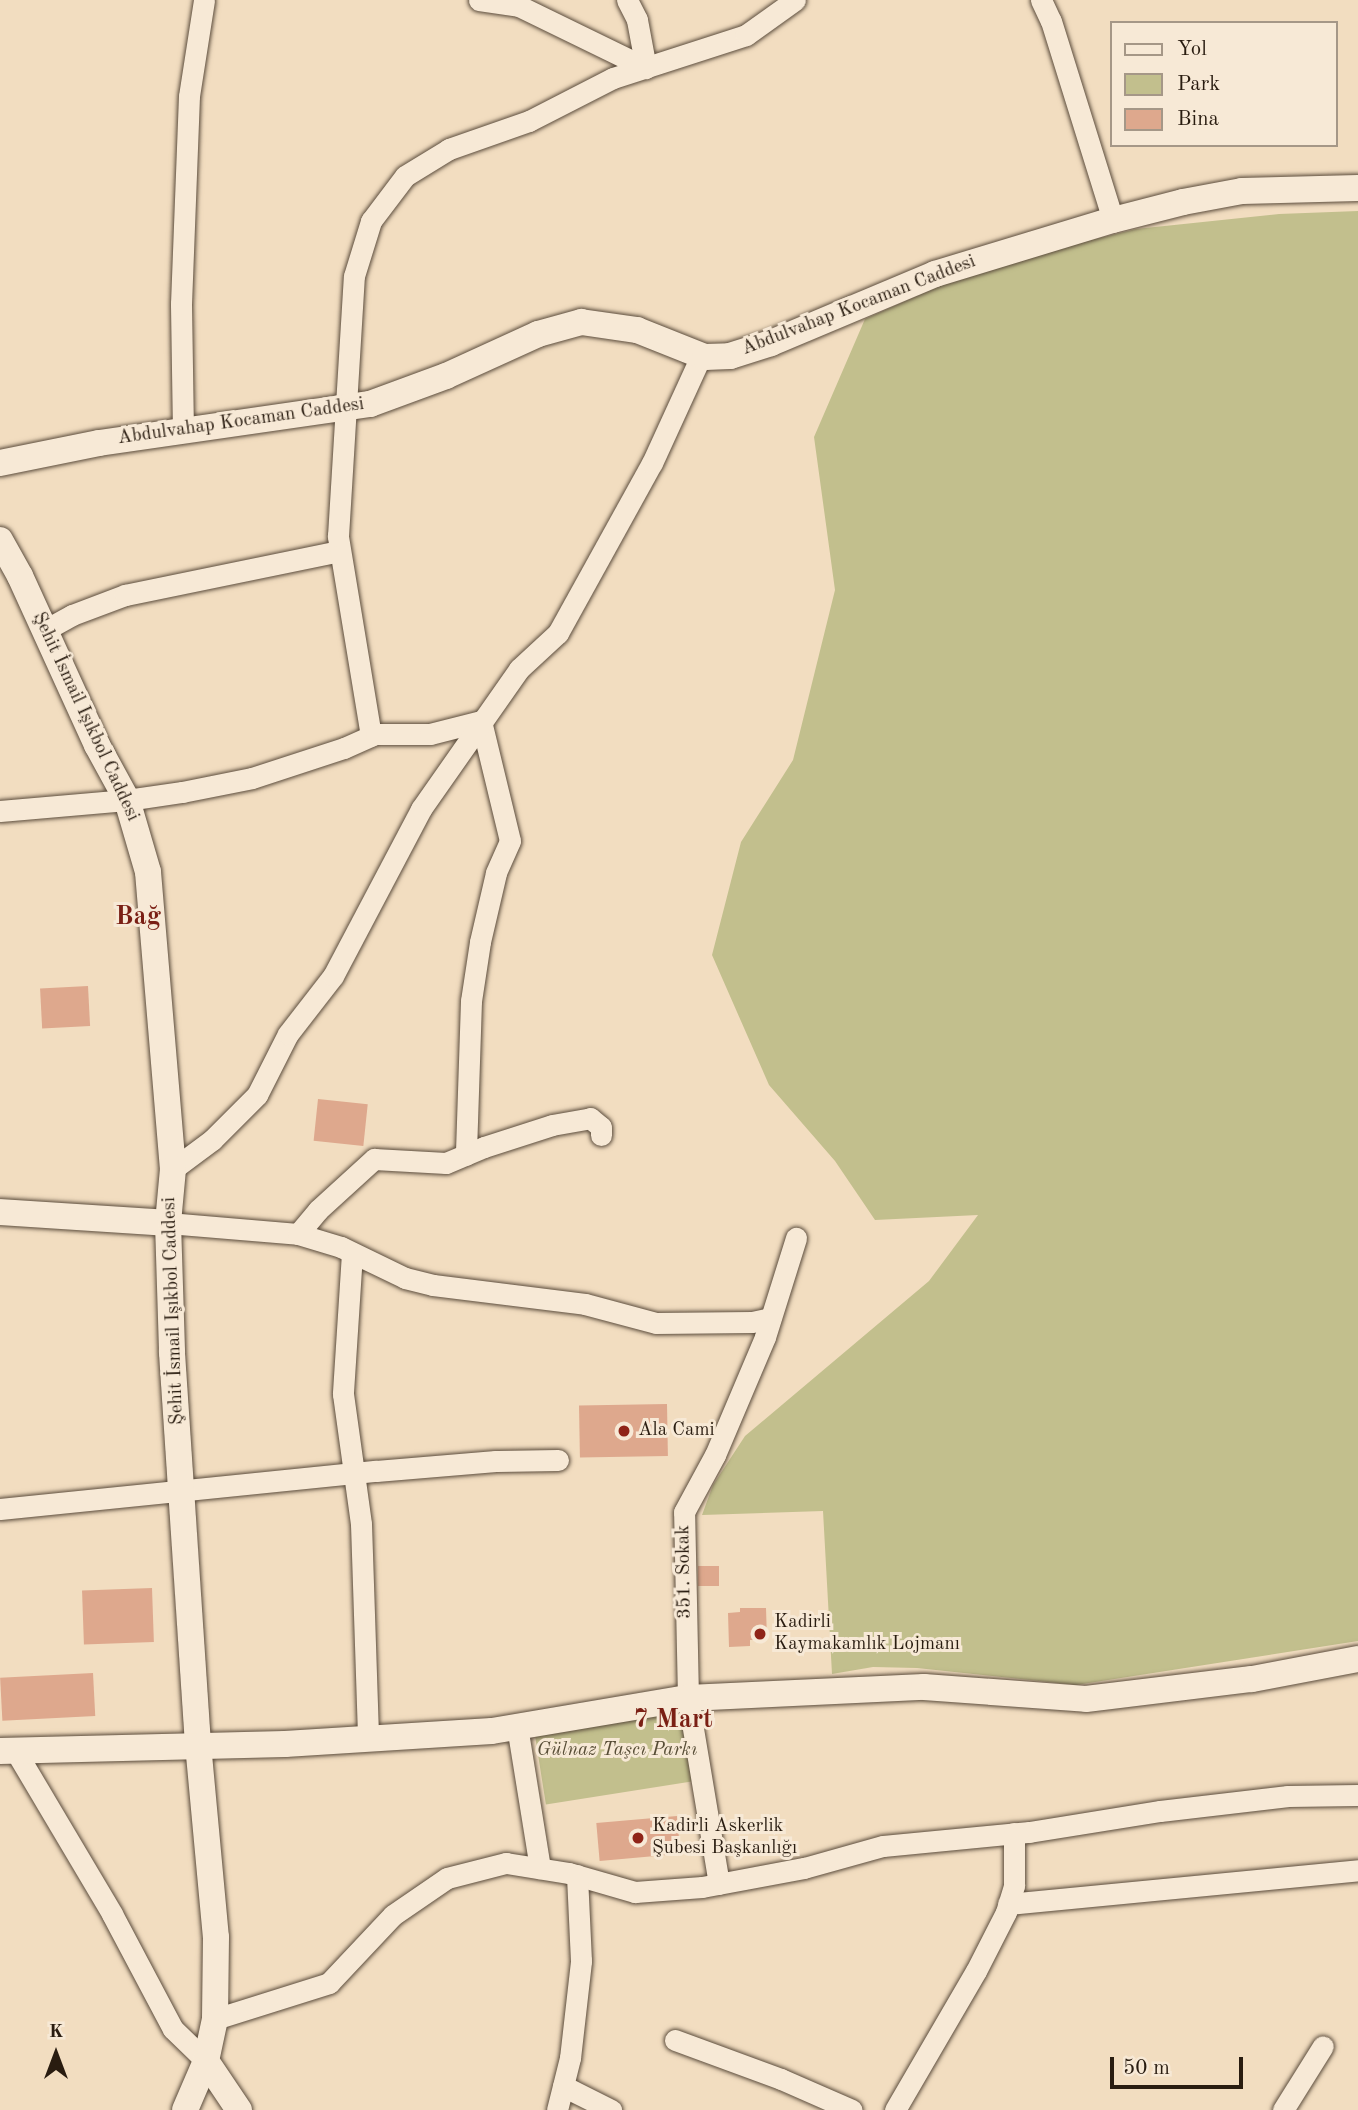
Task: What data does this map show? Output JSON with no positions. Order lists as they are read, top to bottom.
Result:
{
  "streets": {
    "street": ["Abdulvahap Kocaman Caddesi", "Şehit İsmail Işıkbol Caddesi", "351. Sokak"]
  },
  "districts": ["Bağ", "7 Mart"],
  "parks": ["Gülnaz Taşcı Parkı"],
  "places": ["Ala Cami", "Kadirli Kaymakamlık Lojmanı", "Kadirli Askerlik Şubesi Başkanlığı"],
  "legend": ["Yol", "Park", "Bina"],
  "scale_bar": "50 m",
  "north": "top"
}
